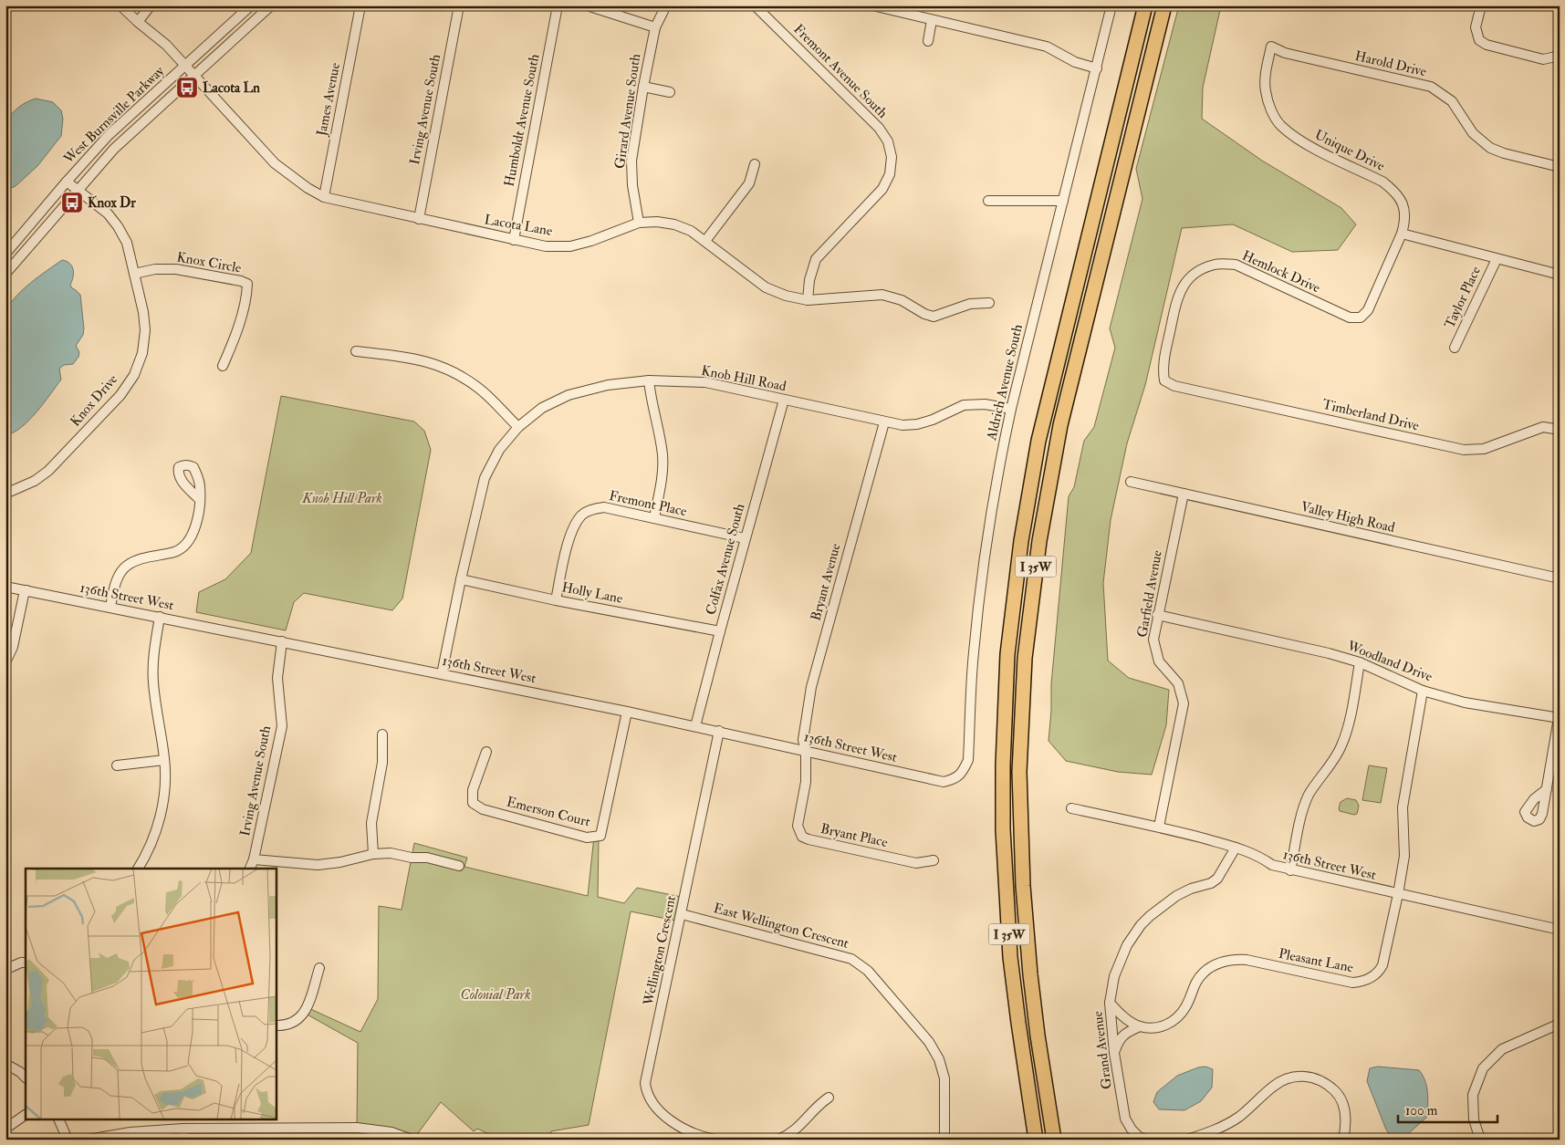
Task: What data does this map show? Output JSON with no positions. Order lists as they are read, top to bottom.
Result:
{
  "streets": {
    "highway": ["I 35W"],
    "street": [
      "Harold Drive",
      "Fremont Avenue South",
      "James Avenue",
      "Irving Avenue South",
      "Girard Avenue South",
      "West Burnsville Parkway",
      "Humboldt Avenue South",
      "Unique Drive",
      "Lacota Lane",
      "Knox Circle",
      "Hemlock Drive",
      "Taylor Place",
      "Knob Hill Road",
      "Aldrich Avenue South",
      "Knox Drive",
      "Timberland Drive",
      "Fremont Place",
      "Valley High Road",
      "Colfax Avenue South",
      "Bryant Avenue",
      "Holly Lane",
      "Garfield Avenue",
      "136th Street West",
      "Woodland Drive",
      "Emerson Court",
      "Bryant Place",
      "East Wellington Crescent",
      "Wellington Crescent",
      "Pleasant Lane",
      "Grand Avenue"
    ]
  },
  "crossings": [
    ["Harold Drive", "Unique Drive"],
    ["Fremont Avenue South", "Lacota Lane"],
    ["James Avenue", "Lacota Lane"],
    ["Irving Avenue South", "Lacota Lane"],
    ["Irving Avenue South", "136th Street West"],
    ["Girard Avenue South", "Lacota Lane"],
    ["West Burnsville Parkway", "Lacota Lane"],
    ["West Burnsville Parkway", "Knox Drive"],
    ["Humboldt Avenue South", "Lacota Lane"],
    ["Unique Drive", "Hemlock Drive"],
    ["Knox Circle", "Knox Drive"],
    ["Hemlock Drive", "Timberland Drive"],
    ["Knob Hill Road", "Aldrich Avenue South"],
    ["Knob Hill Road", "Colfax Avenue South"],
    ["Knob Hill Road", "Bryant Avenue"],
    ["Knob Hill Road", "Holly Lane"],
    ["Knob Hill Road", "136th Street West"],
    ["Aldrich Avenue South", "136th Street West"],
    ["Fremont Place", "Colfax Avenue South"],
    ["Fremont Place", "Holly Lane"],
    ["Valley High Road", "Garfield Avenue"],
    ["Colfax Avenue South", "Holly Lane"],
    ["Colfax Avenue South", "136th Street West"],
    ["Bryant Avenue", "136th Street West"],
    ["Bryant Avenue", "Bryant Place"],
    ["Garfield Avenue", "136th Street West"],
    ["Garfield Avenue", "Woodland Drive"],
    ["136th Street West", "Emerson Court"],
    ["136th Street West", "Bryant Place"],
    ["136th Street West", "Wellington Crescent"],
    ["136th Street West", "Pleasant Lane"],
    ["136th Street West", "Grand Avenue"],
    ["Woodland Drive", "Pleasant Lane"],
    ["East Wellington Crescent", "Wellington Crescent"]
  ],
  "parks": ["Knob Hill Park", "Colonial Park"],
  "places": {
    "bus stop": ["Lacota Ln", "Knox Dr"]
  },
  "scale_bar": "100 m"
}
